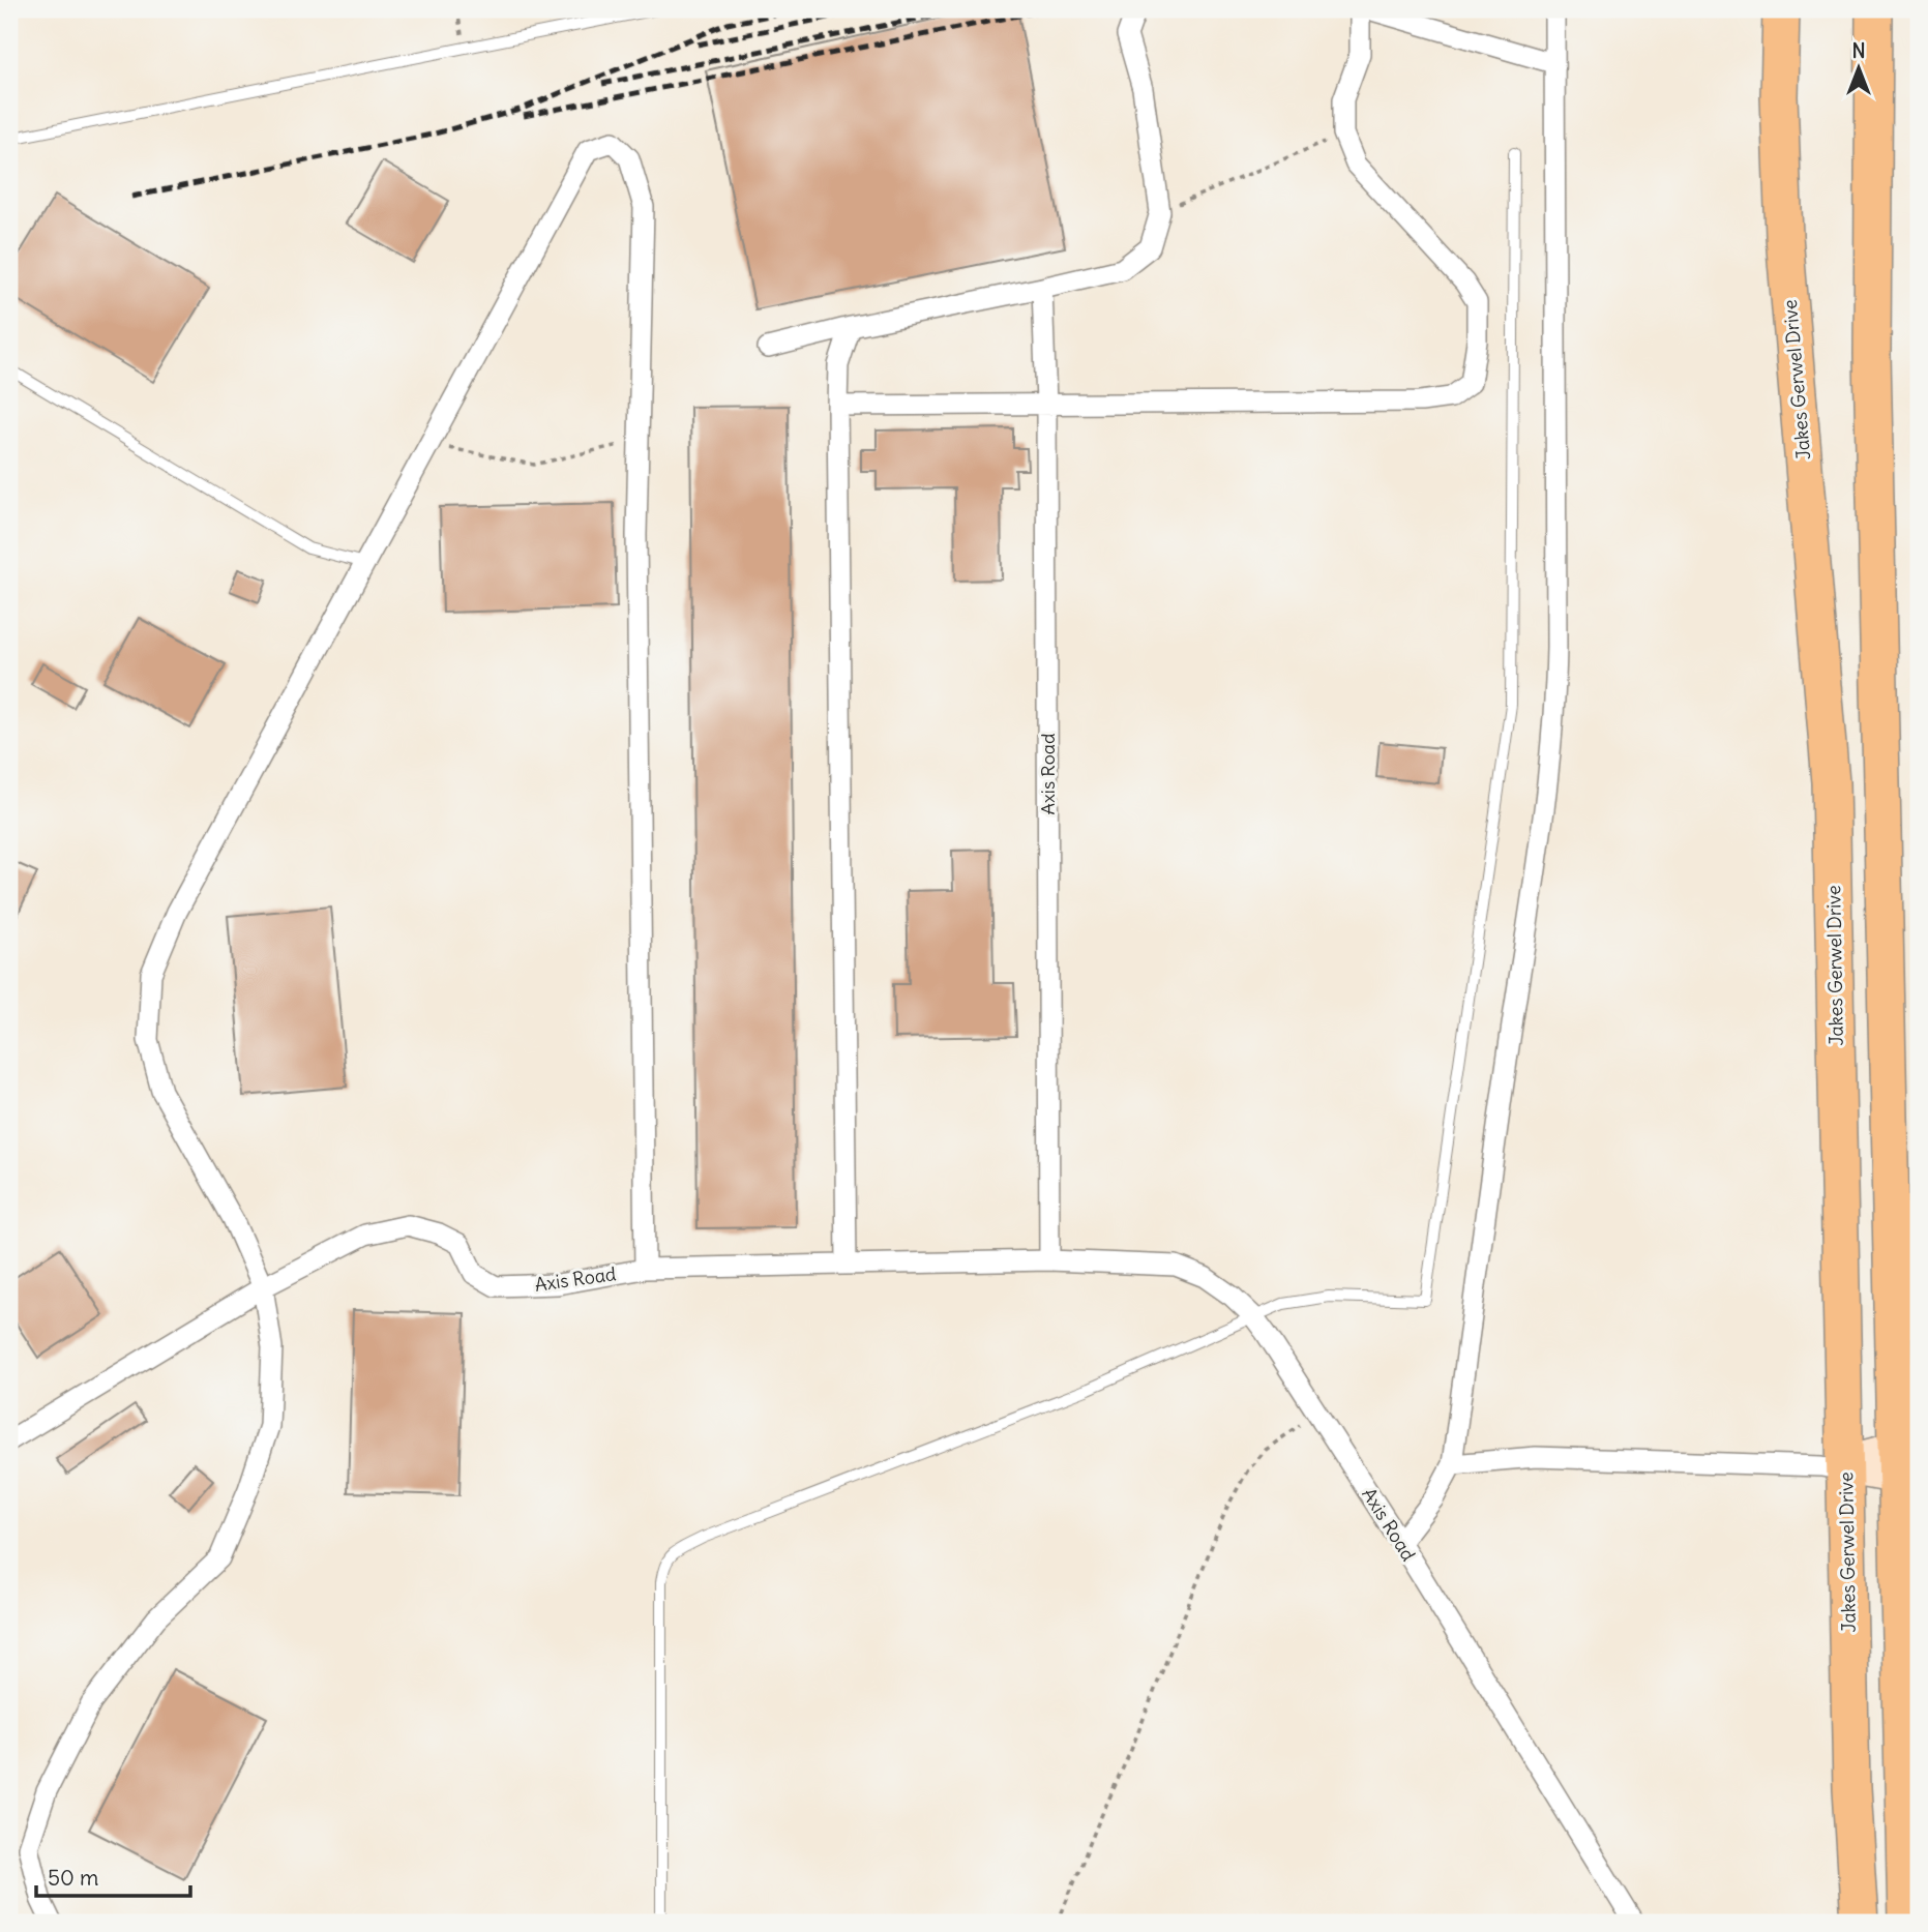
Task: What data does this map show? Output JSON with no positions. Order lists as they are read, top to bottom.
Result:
{
  "streets": {
    "highway": ["Jakes Gerwel Drive"],
    "street": ["Axis Road"]
  },
  "scale_bar": "50 m",
  "north": "top"
}
